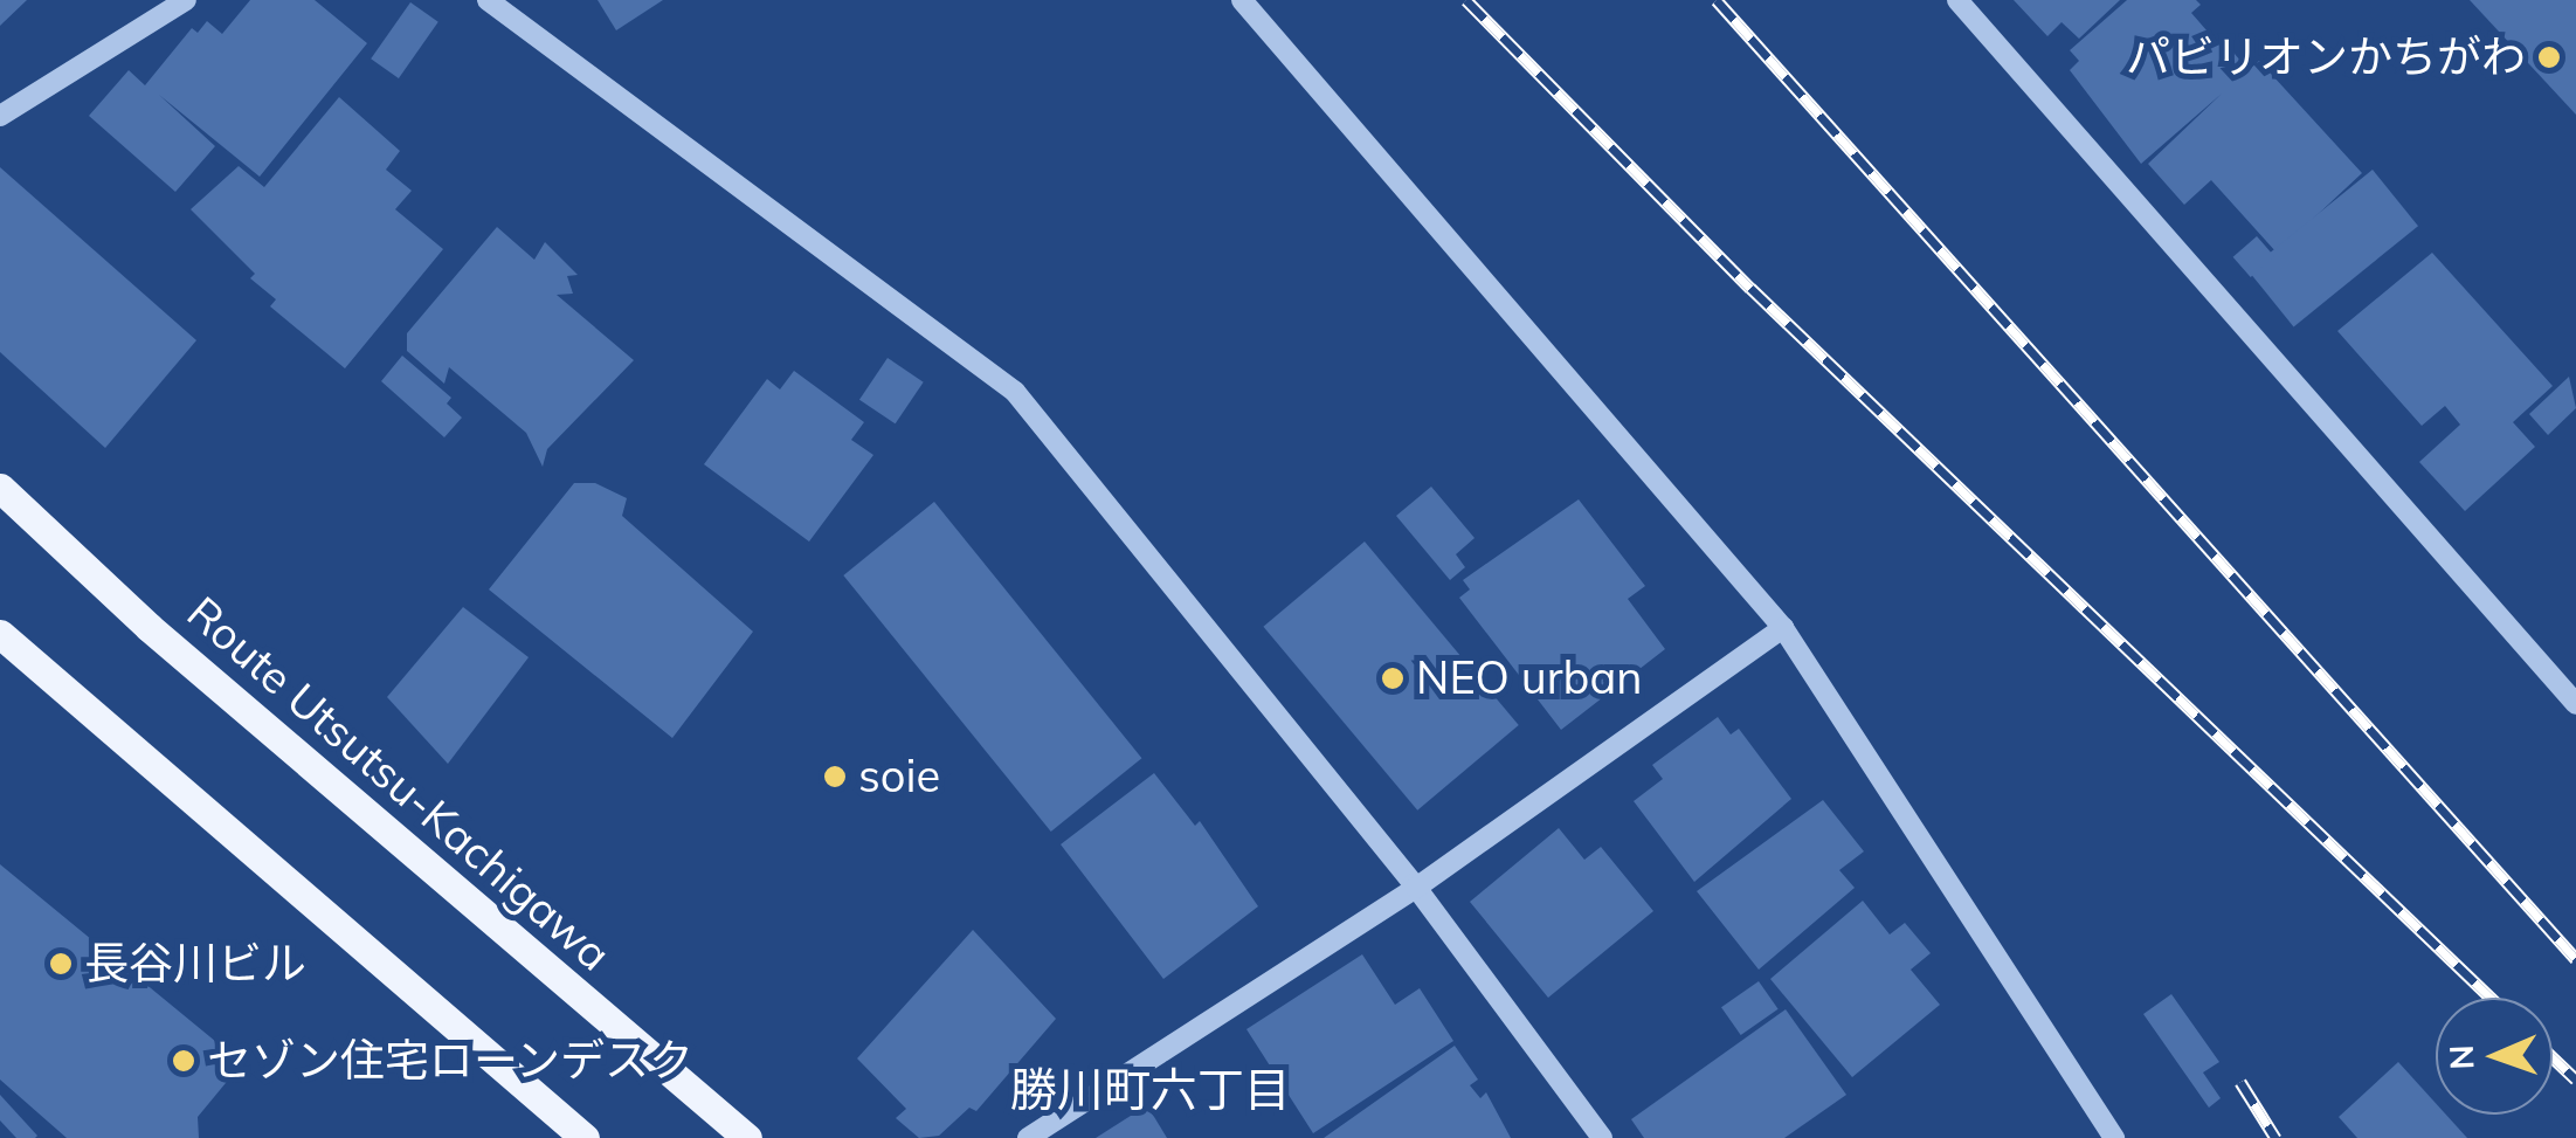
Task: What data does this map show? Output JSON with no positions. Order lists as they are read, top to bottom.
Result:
{
  "streets": {
    "main road": ["Route Utsutsu-Kachigawa"]
  },
  "districts": ["勝川町六丁目"],
  "places": [
    "パビリオンかちがわ",
    "NEO urban",
    "soie",
    "長谷川ビル",
    "セゾン住宅ローンデスク"
  ],
  "north": "left"
}
